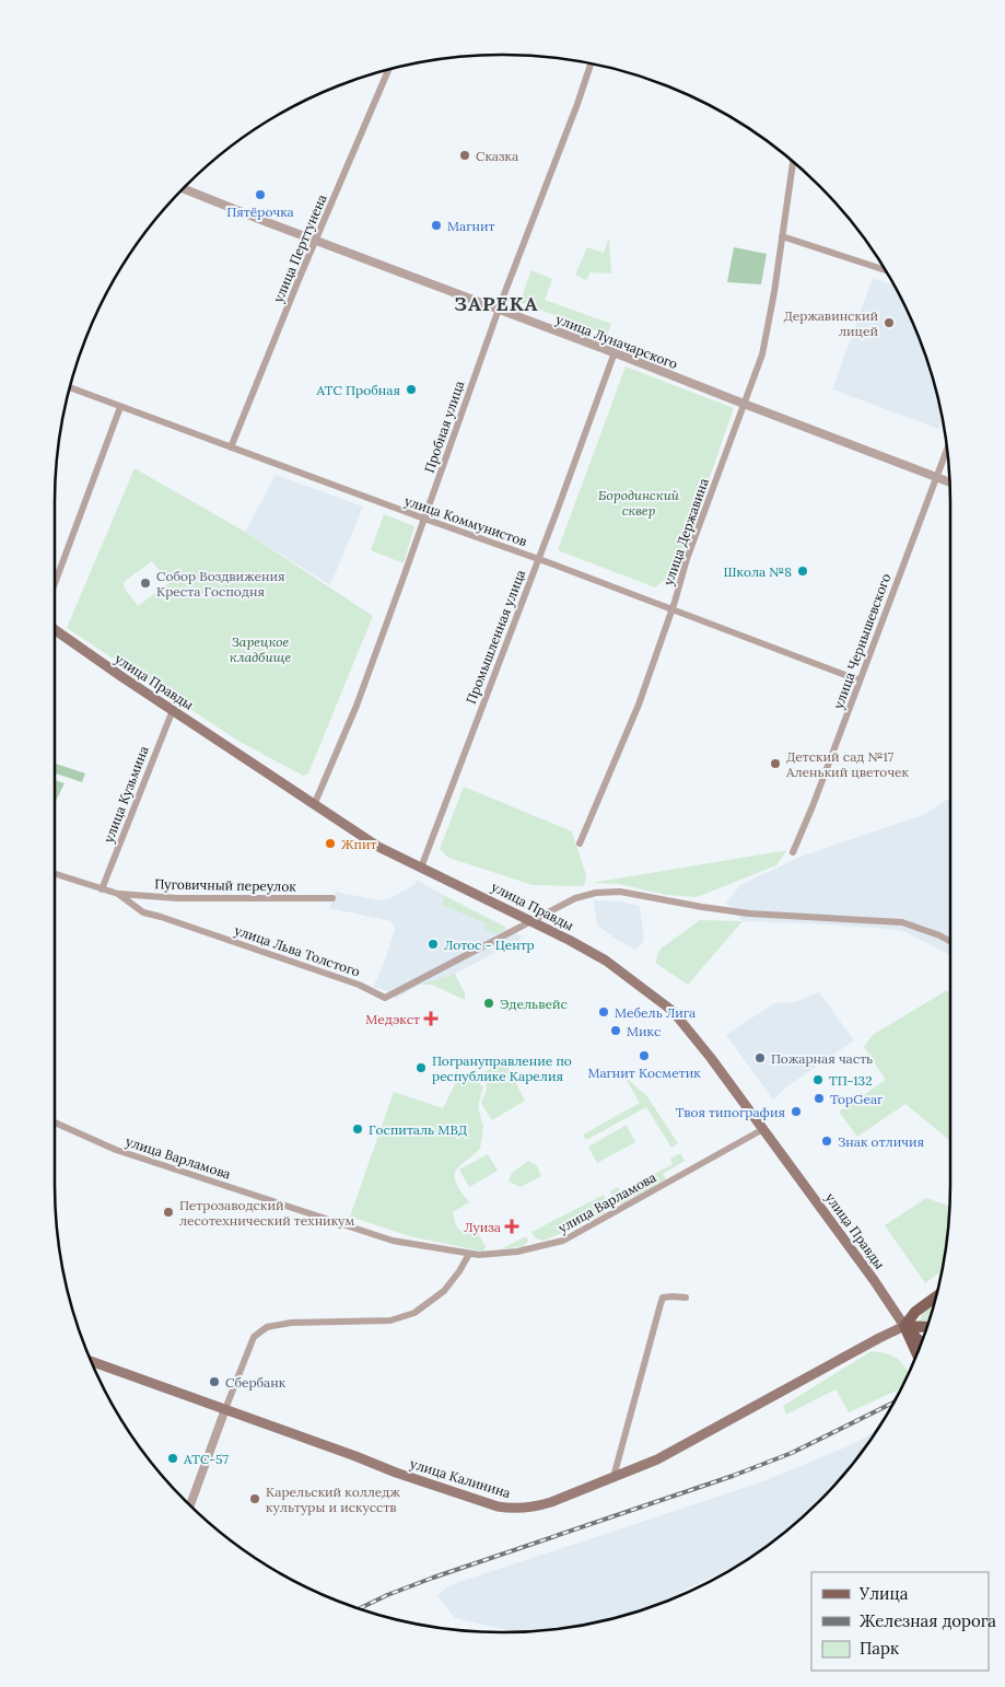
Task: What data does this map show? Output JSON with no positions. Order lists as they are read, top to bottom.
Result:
{
  "streets": {
    "main road": ["улица Правды", "улица Калинина"],
    "street": [
      "улица Перттунена",
      "улица Луначарского",
      "Пробная улица",
      "улица Коммунистов",
      "улица Державина",
      "Промышленная улица",
      "улица Чернышевского",
      "улица Кузьмина",
      "Пуговичный переулок",
      "улица Льва Толстого",
      "улица Варламова"
    ]
  },
  "crossings": [
    ["улица Перттунена", "улица Луначарского"],
    ["улица Перттунена", "улица Коммунистов"],
    ["улица Луначарского", "Пробная улица"],
    ["улица Луначарского", "улица Державина"],
    ["улица Луначарского", "Промышленная улица"],
    ["улица Луначарского", "улица Чернышевского"],
    ["Пробная улица", "улица Коммунистов"],
    ["Пробная улица", "улица Правды"],
    ["улица Коммунистов", "улица Державина"],
    ["улица Коммунистов", "Промышленная улица"],
    ["улица Коммунистов", "улица Чернышевского"],
    ["Промышленная улица", "улица Правды"],
    ["улица Правды", "улица Кузьмина"],
    ["улица Правды", "улица Льва Толстого"],
    ["улица Правды", "улица Варламова"],
    ["улица Правды", "улица Калинина"],
    ["улица Кузьмина", "улица Льва Толстого"],
    ["Пуговичный переулок", "улица Льва Толстого"]
  ],
  "districts": ["ЗАРЕКА"],
  "parks": ["Бородинский сквер", "Зарецкое кладбище"],
  "places": {
    "other": [
      "Сказка",
      "Пятёрочка",
      "Магнит",
      "Державинский лицей",
      "АТС Пробная",
      "Школа №8",
      "Собор Воздвижения Креста Господня",
      "Детский сад №17 Аленький цветочек",
      "Жпит",
      "Лотос - Центр",
      "Эдельвейс",
      "Мебель Лига",
      "Микс",
      "Магнит Косметик",
      "Пожарная часть",
      "Погрануправление по республике Карелия",
      "ТП-132",
      "TopGear",
      "Твоя типография",
      "Госпиталь МВД",
      "Знак отличия",
      "Петрозаводский лесотехнический техникум",
      "Сбербанк",
      "АТС-57",
      "Карельский колледж культуры и искусств"
    ],
    "health": ["Медэкст", "Луиза"]
  },
  "legend": ["Улица", "Железная дорога", "Парк"]
}
